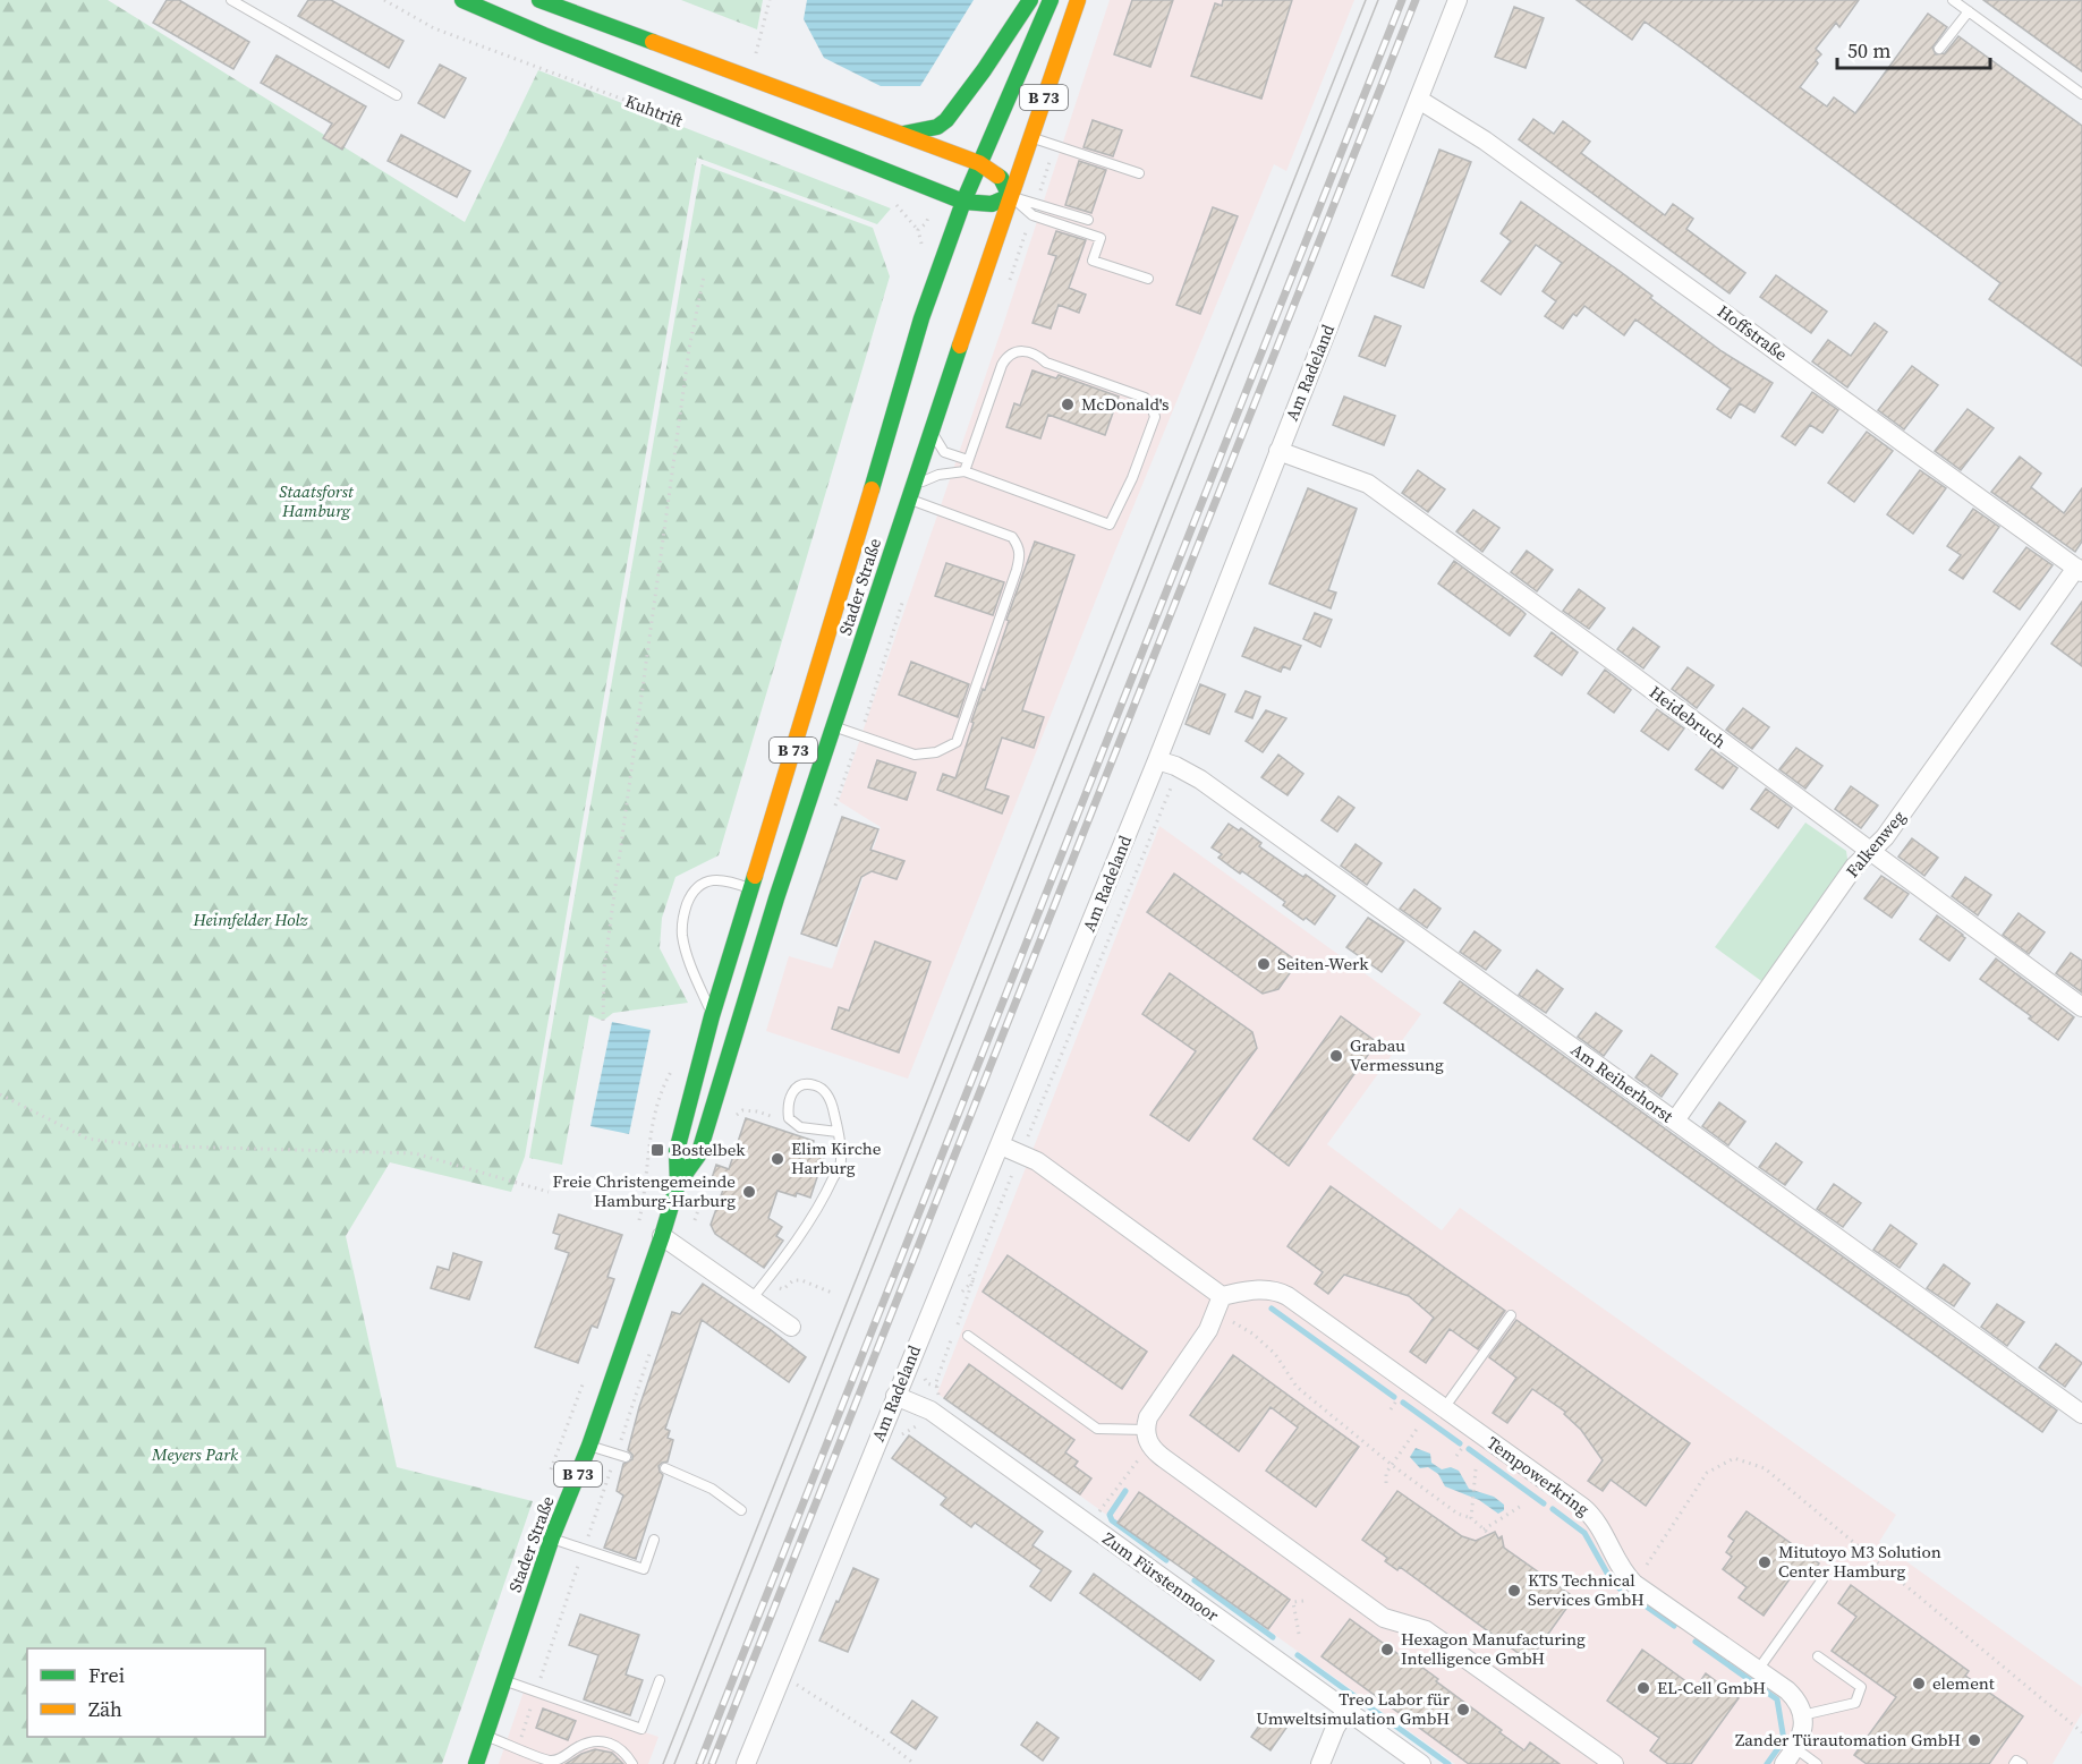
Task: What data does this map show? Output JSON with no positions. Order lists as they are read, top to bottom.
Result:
{
  "streets": {
    "main road": ["B 73", "Stader Straße"],
    "street": [
      "Hoffstraße",
      "Am Radeland",
      "Heidebruch",
      "Falkenweg",
      "Am Reiherhorst",
      "Tempowerkring",
      "Zum Fürstenmoor"
    ],
    "path": ["Kuhtrift"]
  },
  "crossings": [
    ["Hoffstraße", "Am Radeland"],
    ["Hoffstraße", "Falkenweg"],
    ["Am Radeland", "Heidebruch"],
    ["Am Radeland", "Am Reiherhorst"],
    ["Am Radeland", "Zum Fürstenmoor"],
    ["Heidebruch", "Falkenweg"],
    ["Falkenweg", "Am Reiherhorst"]
  ],
  "parks": ["Staatsforst Hamburg", "Heimfelder Holz", "Meyers Park"],
  "places": {
    "other": [
      "McDonald's",
      "Seiten-Werk",
      "Grabau Vermessung",
      "Elim Kirche Harburg",
      "Freie Christengemeinde Hamburg-Harburg",
      "Mitutoyo M3 Solution Center Hamburg",
      "KTS Technical Services GmbH",
      "Hexagon Manufacturing Intelligence GmbH",
      "element",
      "EL-Cell GmbH",
      "Treo Labor für Umweltsimulation GmbH",
      "Zander Türautomation GmbH"
    ],
    "transit": ["Bostelbek"]
  },
  "legend": ["Frei", "Zäh"],
  "scale_bar": "50 m"
}
